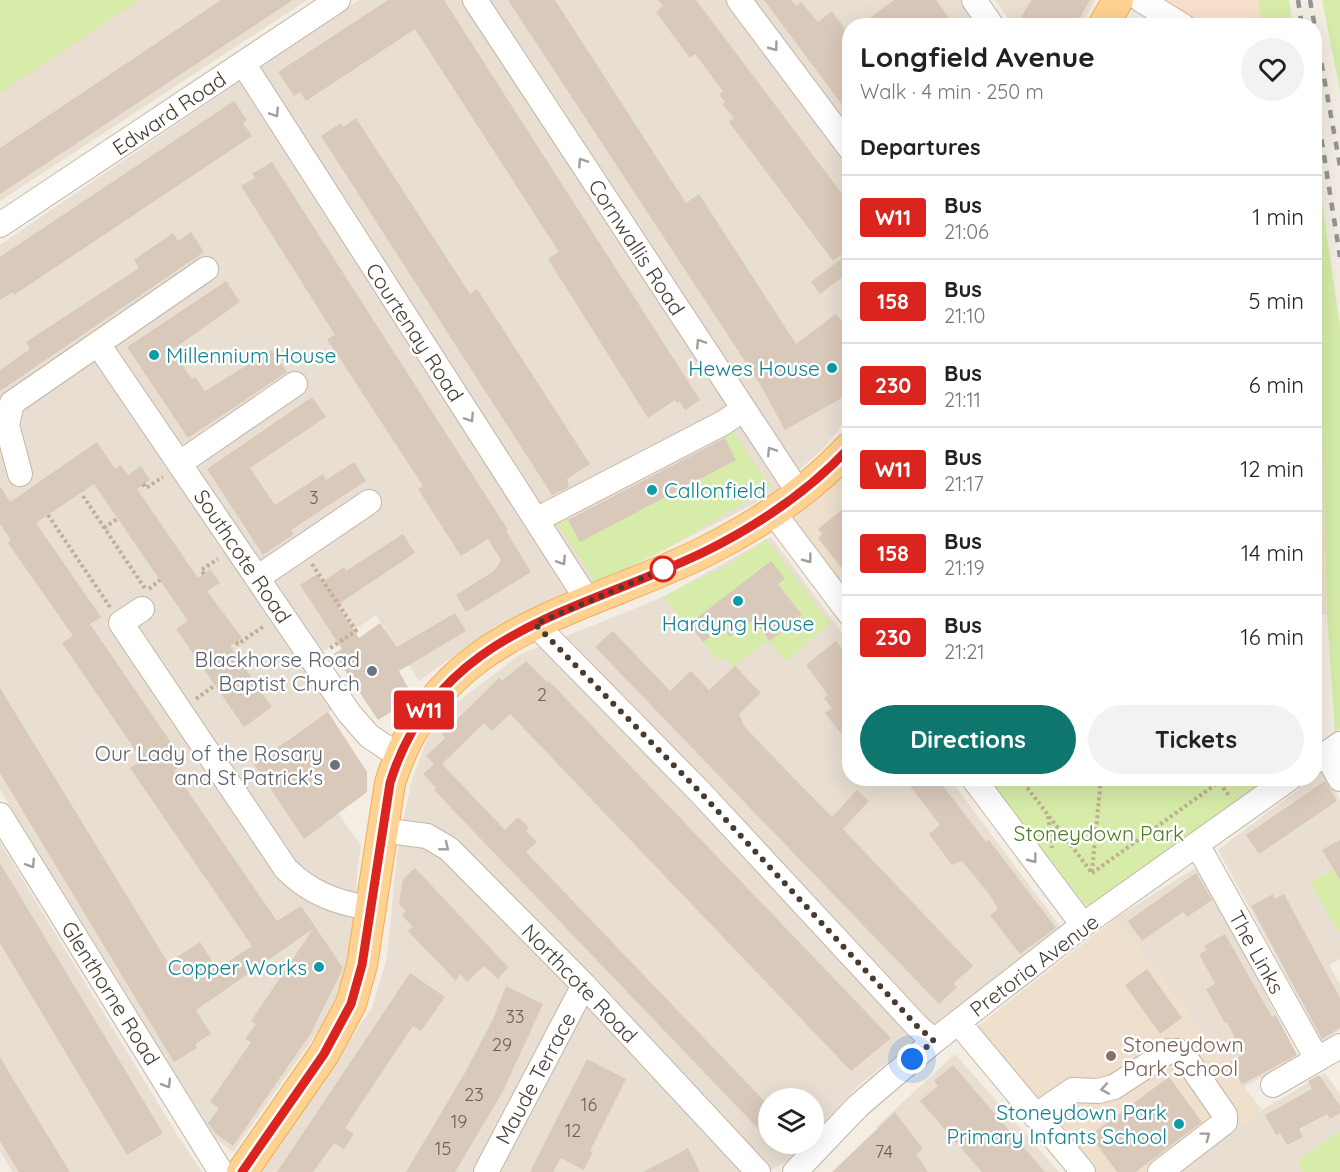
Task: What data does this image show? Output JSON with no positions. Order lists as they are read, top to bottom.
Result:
{
  "streets": {
    "street": [
      "Edward Road",
      "Cornwallis Road",
      "Courtenay Road",
      "Southcote Road",
      "The Links",
      "Pretoria Avenue",
      "Northcote Road",
      "Glenthorne Road",
      "Maude Terrace"
    ]
  },
  "crossings": [
    ["Edward Road", "Courtenay Road"],
    ["The Links", "Pretoria Avenue"],
    ["Northcote Road", "Maude Terrace"]
  ],
  "one_way": ["Cornwallis Road", "Courtenay Road", "Northcote Road"],
  "parks": ["Stoneydown Park"],
  "places": [
    "Millennium House",
    "Hewes House",
    "Callonfield",
    "Hardyng House",
    "Blackhorse Road Baptist Church",
    "Our Lady of the Rosary and St Patrick's",
    "Copper Works",
    "Stoneydown Park School",
    "Stoneydown Park Primary Infants School"
  ],
  "lines": ["bus line W11"],
  "house_numbers": [
    "3",
    "2",
    "33",
    "29",
    "23",
    "16",
    "19",
    "12",
    "15",
    "74"
  ],
  "page": {
    "on_map": "W11",
    "heading": [
      ["Longfield Avenue", "Walk · 4 min · 250 m"],
      "Departures"
    ],
    "list": [
      {
        "mark": "W11",
        "name": "Bus",
        "note": "21:06",
        "value": "1 min"
      },
      {
        "mark": "158",
        "name": "Bus",
        "note": "21:10",
        "value": "5 min"
      },
      {
        "mark": "230",
        "name": "Bus",
        "note": "21:11",
        "value": "6 min"
      },
      {
        "mark": "W11",
        "name": "Bus",
        "note": "21:17",
        "value": "12 min"
      },
      {
        "mark": "158",
        "name": "Bus",
        "note": "21:19",
        "value": "14 min"
      },
      {
        "mark": "230",
        "name": "Bus",
        "note": "21:21",
        "value": "16 min"
      }
    ],
    "buttons": ["Directions", "Tickets"]
  }
}
